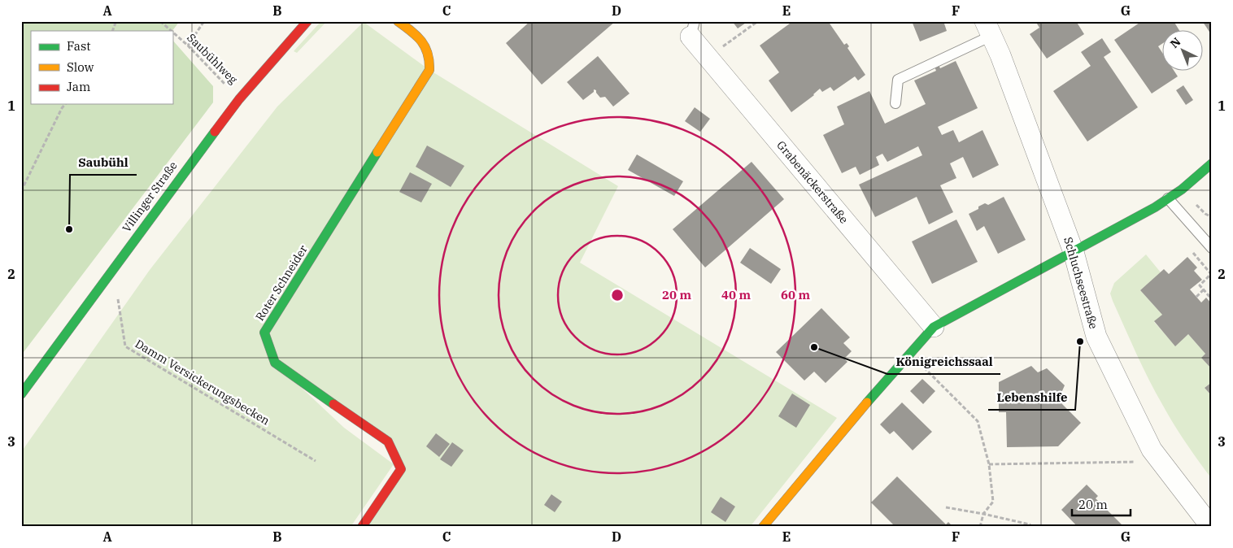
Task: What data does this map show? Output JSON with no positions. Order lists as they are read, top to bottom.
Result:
{
  "streets": {
    "street": [
      "Grabenäckerstraße",
      "Villinger Straße",
      "Roter Schneider",
      "Schluchseestraße"
    ],
    "path": ["Saubühlweg", "Damm Versickerungsbecken"]
  },
  "crossings": [
    ["Saubühlweg", "Villinger Straße"]
  ],
  "places": ["Saubühl", "Lebenshilfe", "Königreichssaal"],
  "legend": ["Fast", "Slow", "Jam"],
  "scale_bar": "20 m",
  "north": "top left",
  "grid": {
    "columns": [
      "A",
      "B",
      "C",
      "D",
      "E",
      "F",
      "G"
    ],
    "rows": ["1", "2", "3"]
  },
  "rings": ["20 m", "40 m", "60 m"]
}
